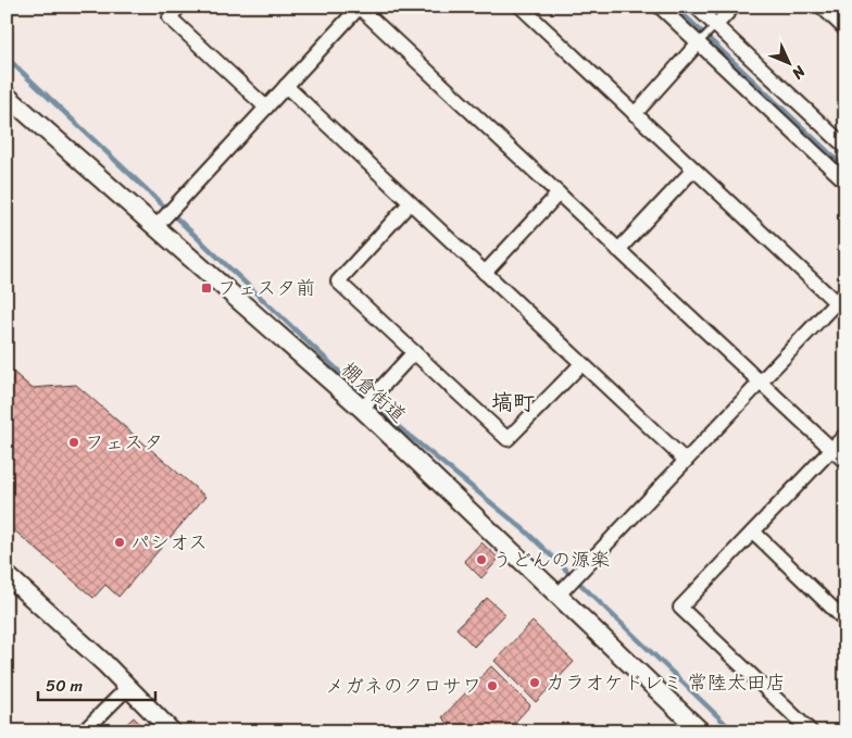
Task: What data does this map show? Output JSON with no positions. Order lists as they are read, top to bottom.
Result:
{
  "streets": {
    "street": ["棚倉街道"]
  },
  "districts": ["塙町"],
  "places": {
    "transit": ["フェスタ前"],
    "other": [
      "フェスタ",
      "パシオス",
      "うどんの源楽",
      "カラオケドレミ 常陸太田店",
      "メガネのクロサワ"
    ]
  },
  "scale_bar": "50 m",
  "north": "bottom right"
}
